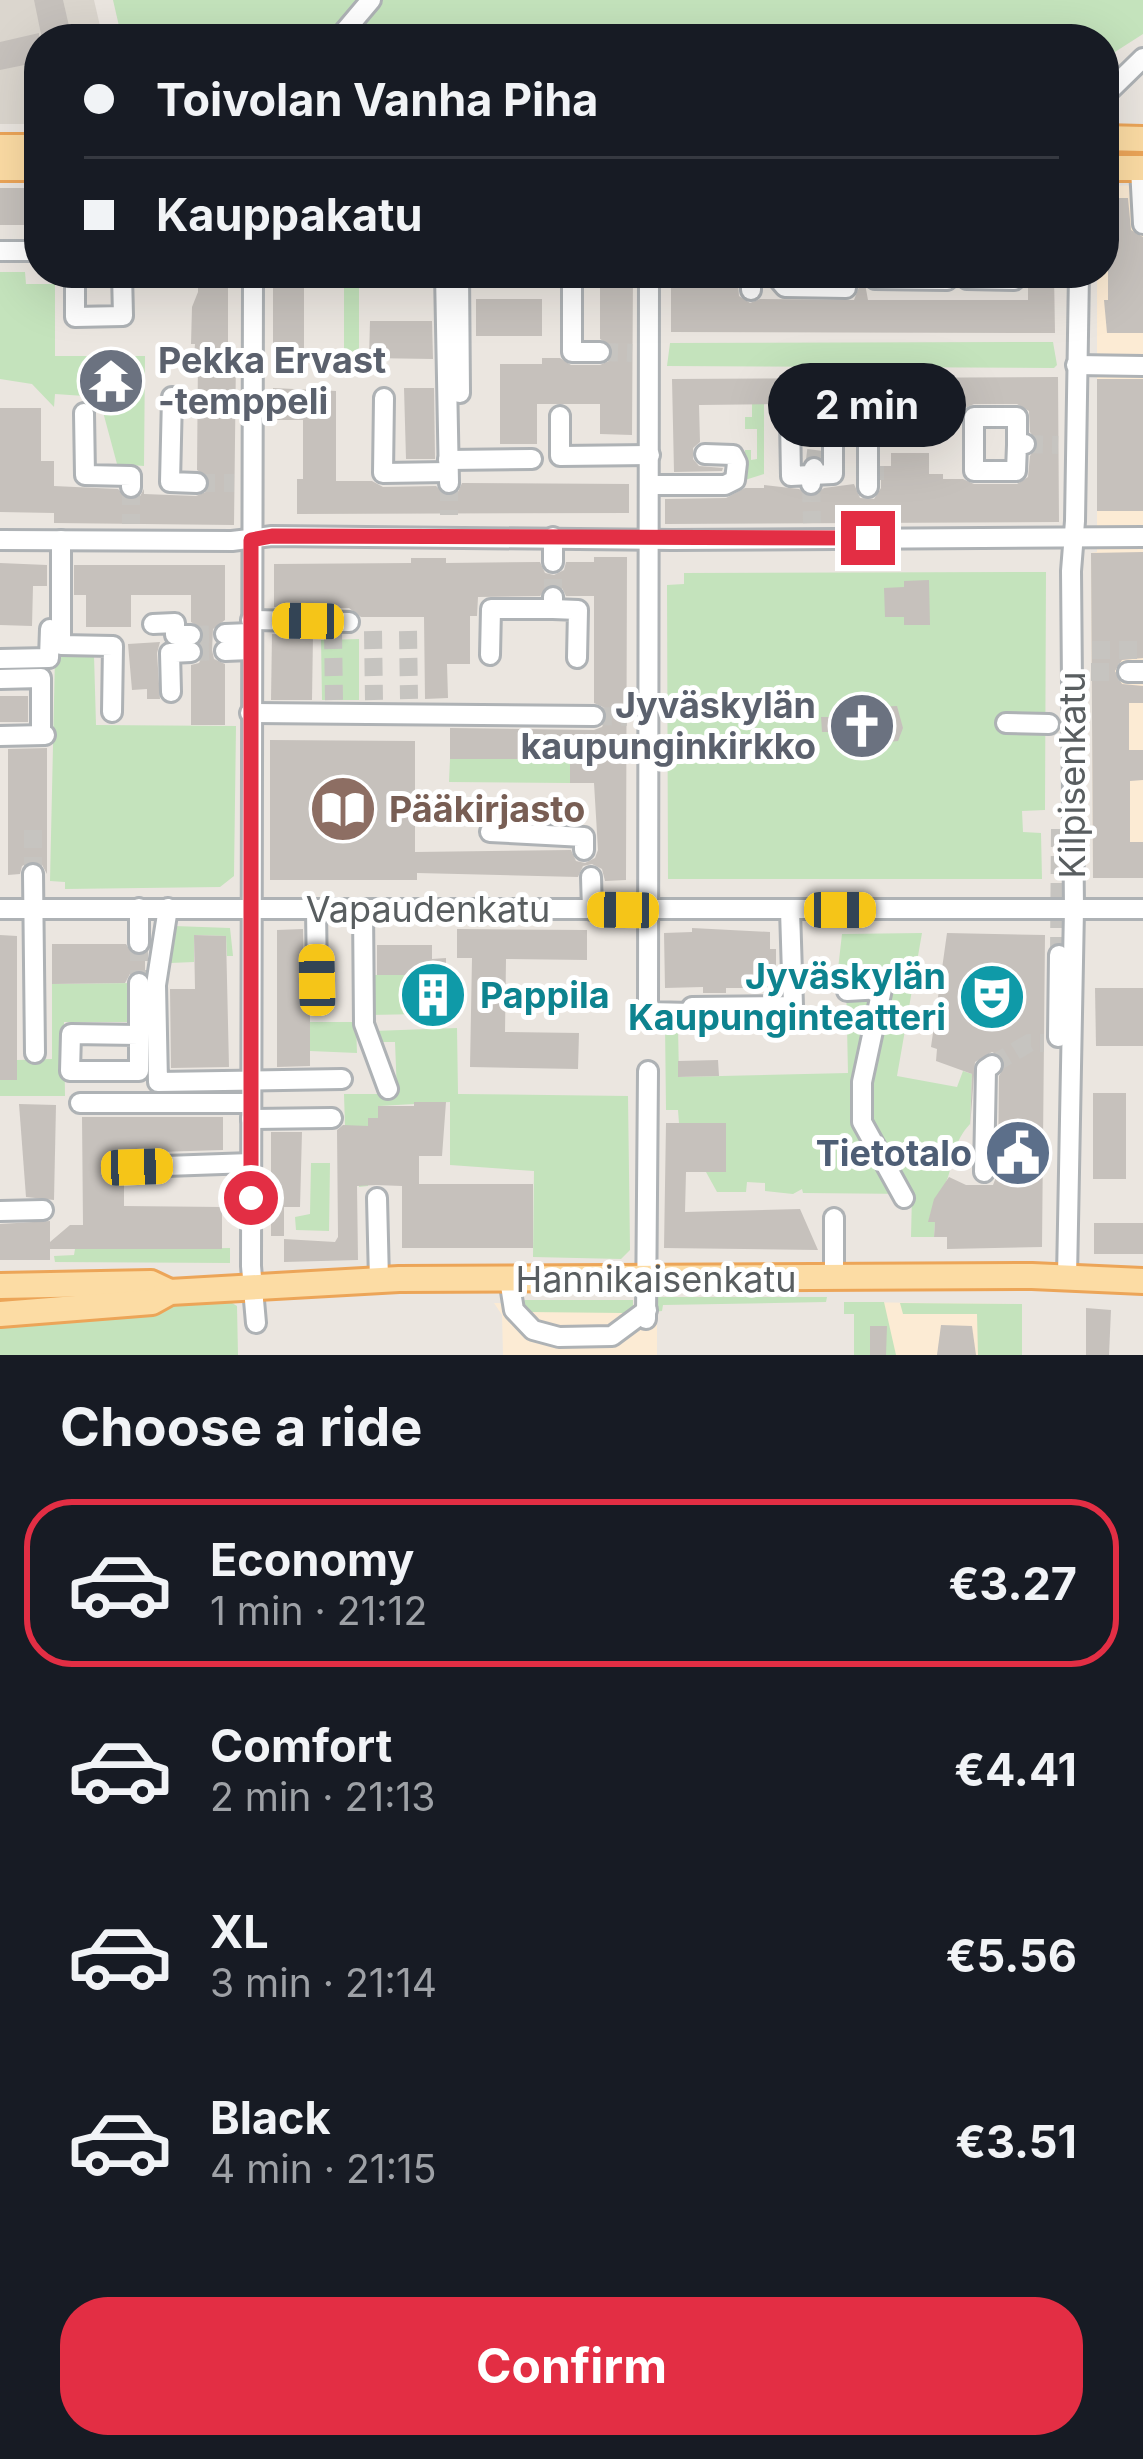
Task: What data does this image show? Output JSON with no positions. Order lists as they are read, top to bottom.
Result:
{
  "streets": {
    "main road": ["Hannikaisenkatu"],
    "street": ["Kilpisenkatu", "Vapaudenkatu"]
  },
  "crossings": [
    ["Kilpisenkatu", "Vapaudenkatu"],
    ["Kilpisenkatu", "Hannikaisenkatu"]
  ],
  "places": {
    "temple": ["Pekka Ervast -temppeli"],
    "church": ["Jyväskylän kaupunginkirkko"],
    "library": ["Pääkirjasto"],
    "building": ["Pappila"],
    "theatre": ["Jyväskylän Kaupunginteatteri"],
    "public building": ["Tietotalo"]
  },
  "page": {
    "banner": ["Toivolan Vanha Piha", "Kauppakatu"],
    "bubble": "2 min",
    "heading": "Choose a ride",
    "list": [
      {
        "name": "Economy",
        "note": "1 min · 21:12",
        "value": "€3.27"
      },
      {
        "name": "Comfort",
        "note": "2 min · 21:13",
        "value": "€4.41"
      },
      {
        "name": "XL",
        "note": "3 min · 21:14",
        "value": "€5.56"
      },
      {
        "name": "Black",
        "note": "4 min · 21:15",
        "value": "€3.51"
      }
    ],
    "buttons": "Confirm"
  }
}
